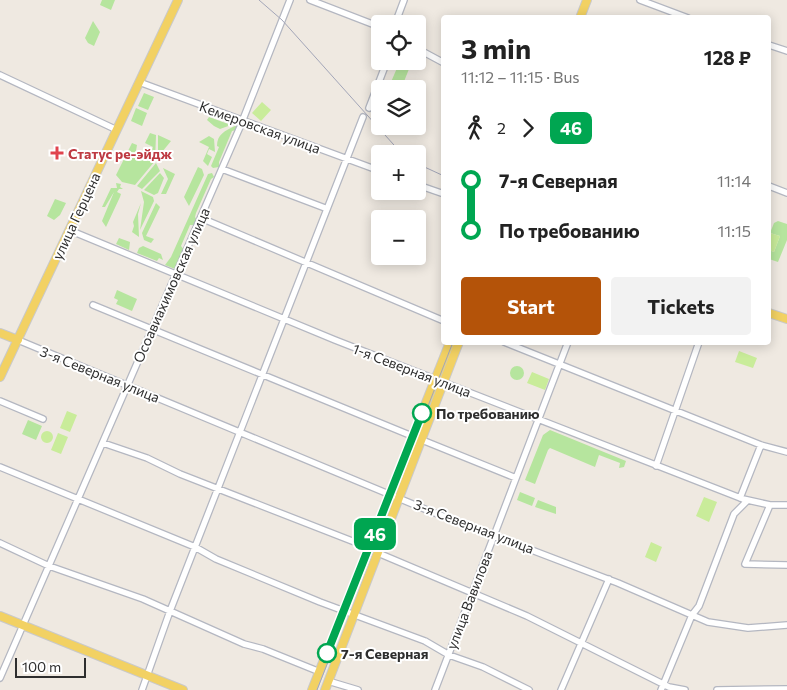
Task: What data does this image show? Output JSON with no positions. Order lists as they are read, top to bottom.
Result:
{
  "streets": {
    "main road": ["улица Герцена", "3-я Северная улица"],
    "street": [
      "Кемеровская улица",
      "Осоавиахимовская улица",
      "1-я Северная улица",
      "улица Вавилова"
    ]
  },
  "crossings": [
    ["Кемеровская улица", "улица Герцена"],
    ["Кемеровская улица", "Осоавиахимовская улица"],
    ["улица Герцена", "1-я Северная улица"],
    ["улица Герцена", "3-я Северная улица"],
    ["Осоавиахимовская улица", "1-я Северная улица"],
    ["Осоавиахимовская улица", "3-я Северная улица"],
    ["1-я Северная улица", "улица Вавилова"],
    ["3-я Северная улица", "улица Вавилова"]
  ],
  "places": {
    "health": ["Статус ре-эйдж"],
    "other": ["По требованию", "7-я Северная"]
  },
  "lines": ["bus line 46"],
  "scale_bar": "100 m",
  "page": {
    "on_map": "46",
    "map_buttons": ["+", "−"],
    "heading": ["3 min", "11:12 – 11:15 · Bus", "128 ₽"],
    "legs": ["2", "46"],
    "list": [
      {
        "name": "7-я Северная",
        "value": "11:14"
      },
      {
        "name": "По требованию",
        "value": "11:15"
      }
    ],
    "buttons": ["Start", "Tickets"],
    "scale": "100 m"
  }
}
